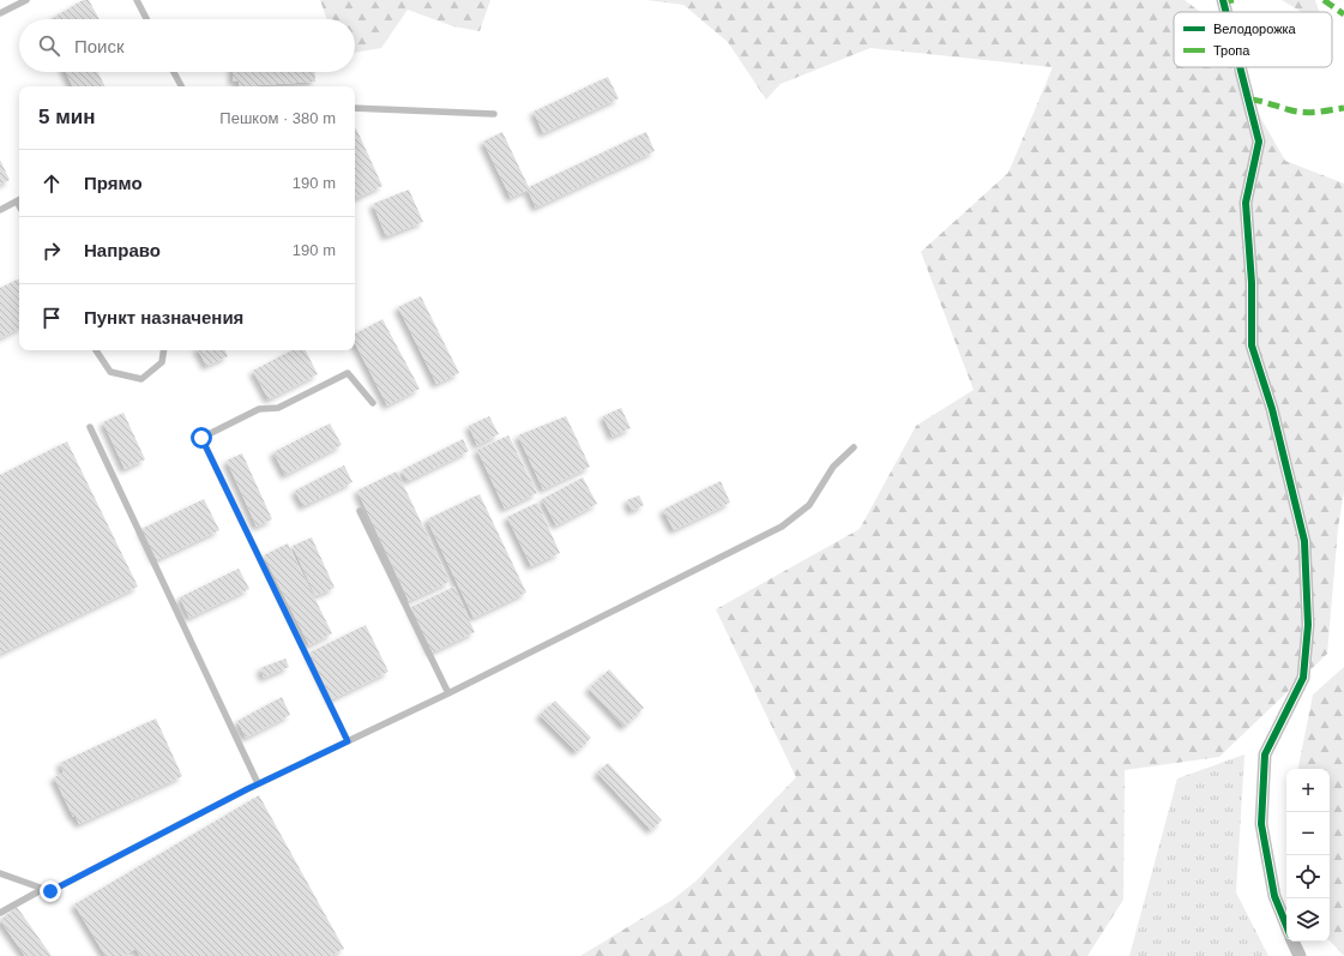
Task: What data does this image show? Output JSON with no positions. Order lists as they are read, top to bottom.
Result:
{
  "legend": ["Велодорожка", "Тропа"],
  "page": {
    "search": "Поиск",
    "heading": ["5 мин", "Пешком · 380 m"],
    "list": [
      ["Прямо", "190 m"],
      ["Направо", "190 m"],
      "Пункт назначения"
    ],
    "map_buttons": ["+", "−"]
  }
}
